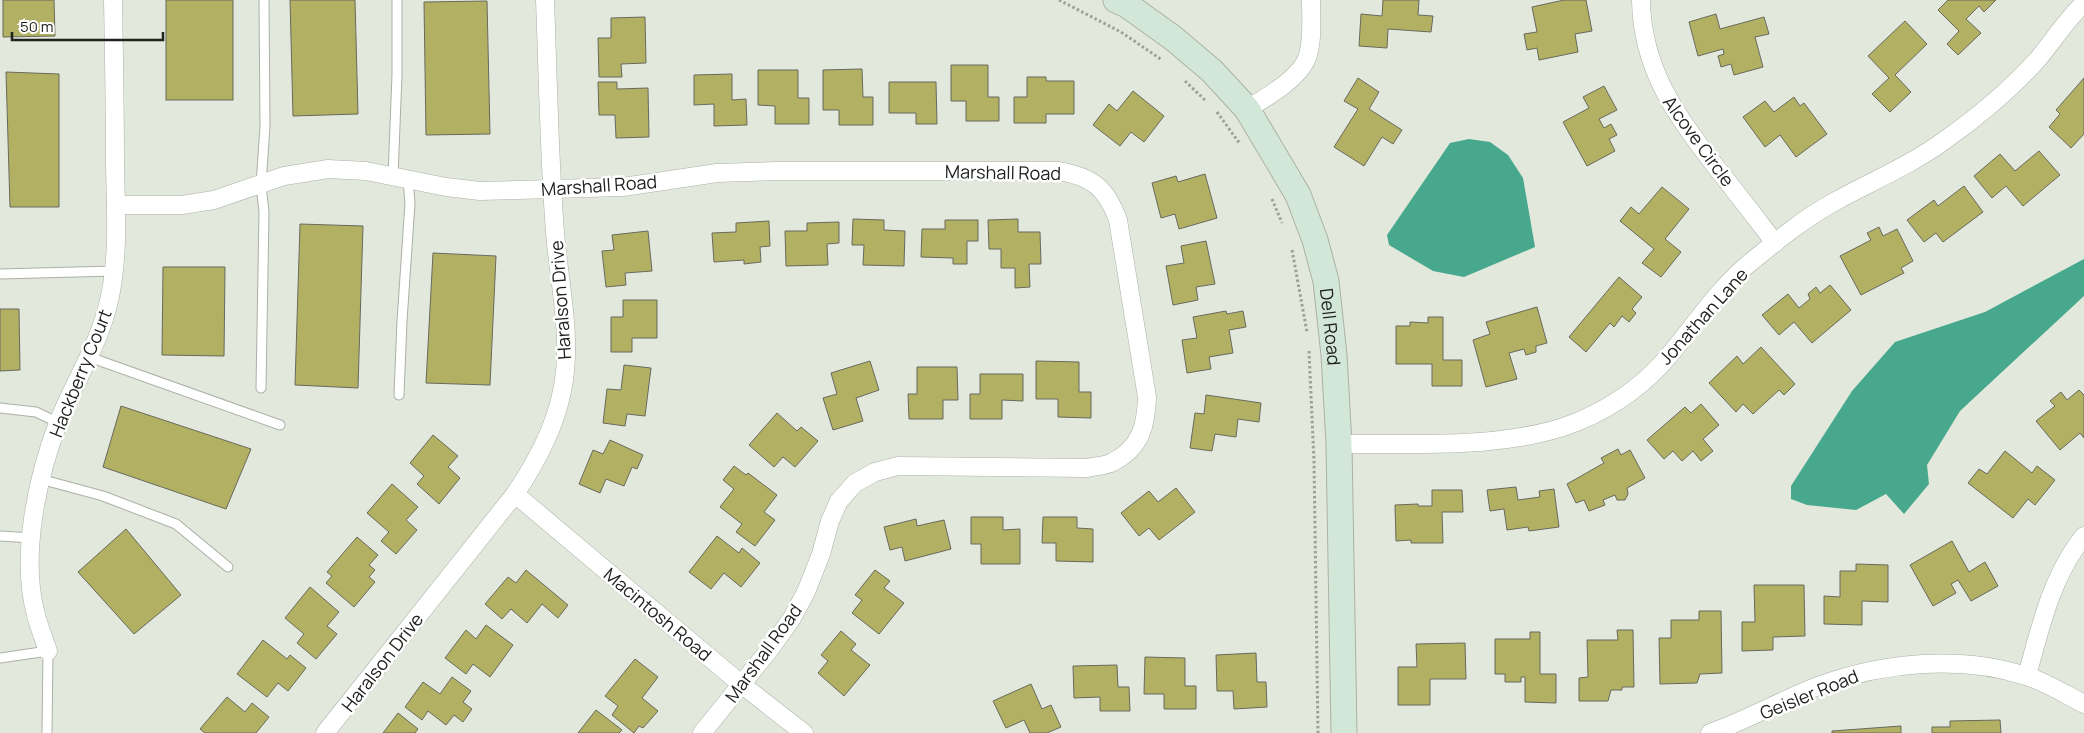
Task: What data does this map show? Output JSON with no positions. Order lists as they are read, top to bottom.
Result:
{
  "streets": {
    "street": [
      "Alcove Circle",
      "Marshall Road",
      "Haralson Drive",
      "Jonathan Lane",
      "Dell Road",
      "Hackberry Court",
      "Macintosh Road",
      "Geisler Road"
    ]
  },
  "crossings": [
    ["Alcove Circle", "Jonathan Lane"],
    ["Marshall Road", "Haralson Drive"],
    ["Marshall Road", "Hackberry Court"],
    ["Marshall Road", "Macintosh Road"],
    ["Haralson Drive", "Macintosh Road"],
    ["Jonathan Lane", "Dell Road"]
  ],
  "scale_bar": "50 m"
}
